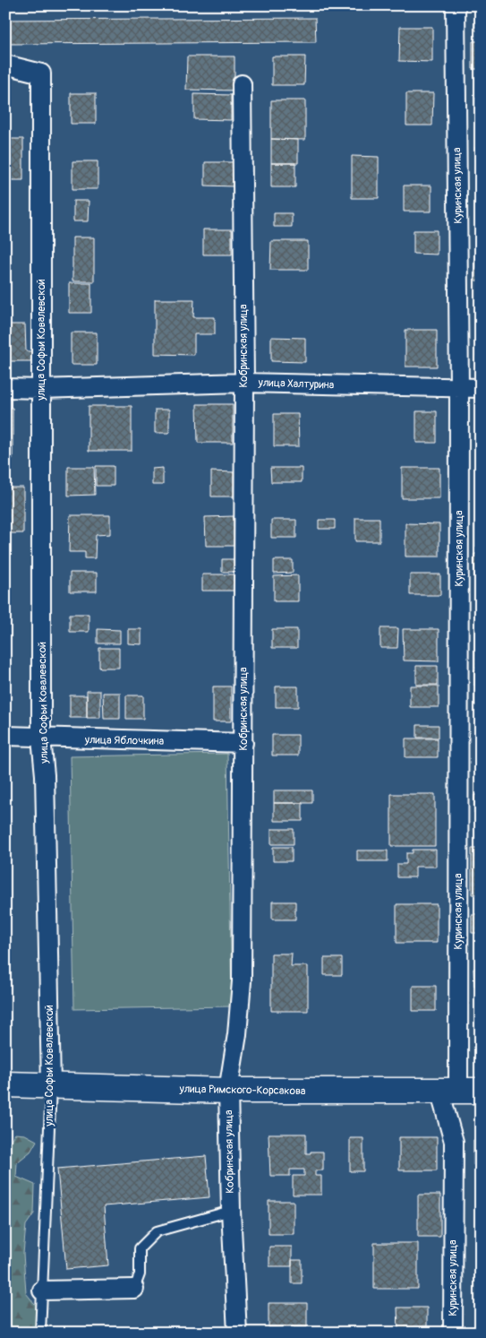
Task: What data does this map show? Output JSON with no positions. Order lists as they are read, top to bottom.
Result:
{
  "streets": {
    "main road": ["улица Римского-Корсакова"],
    "street": [
      "Куринская улица",
      "улица Софьи Ковалевской",
      "Кобринская улица",
      "улица Халтурина",
      "улица Яблочкина"
    ]
  },
  "crossings": [
    ["Куринская улица", "улица Халтурина"],
    ["Куринская улица", "улица Римского-Корсакова"],
    ["улица Софьи Ковалевской", "улица Халтурина"],
    ["улица Софьи Ковалевской", "улица Яблочкина"],
    ["улица Софьи Ковалевской", "улица Римского-Корсакова"],
    ["Кобринская улица", "улица Халтурина"],
    ["Кобринская улица", "улица Яблочкина"],
    ["Кобринская улица", "улица Римского-Корсакова"]
  ]
}
